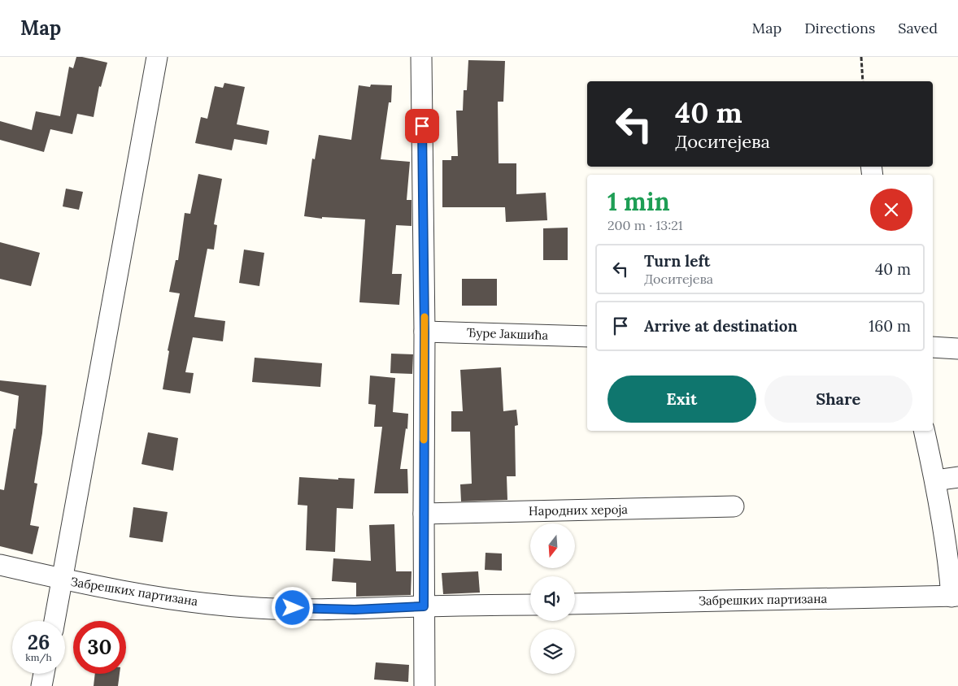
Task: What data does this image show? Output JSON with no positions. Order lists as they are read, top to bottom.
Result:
{
  "streets": {
    "street": ["Ђуре Јакшића", "Народних хероја", "Забрешких партизана"]
  },
  "north": "bottom",
  "page": {
    "header": "Map",
    "nav": ["Map", "Directions", "Saved"],
    "turn": ["40 m", "Доситејева"],
    "heading": ["1 min", "200 m · 13:21"],
    "list": [
      {
        "name": "Turn left",
        "note": "Доситејева",
        "value": "40 m"
      },
      {
        "name": "Arrive at destination",
        "value": "160 m"
      }
    ],
    "buttons": ["Exit", "Share"],
    "speed": "26 km/h",
    "limit": "30"
  }
}
